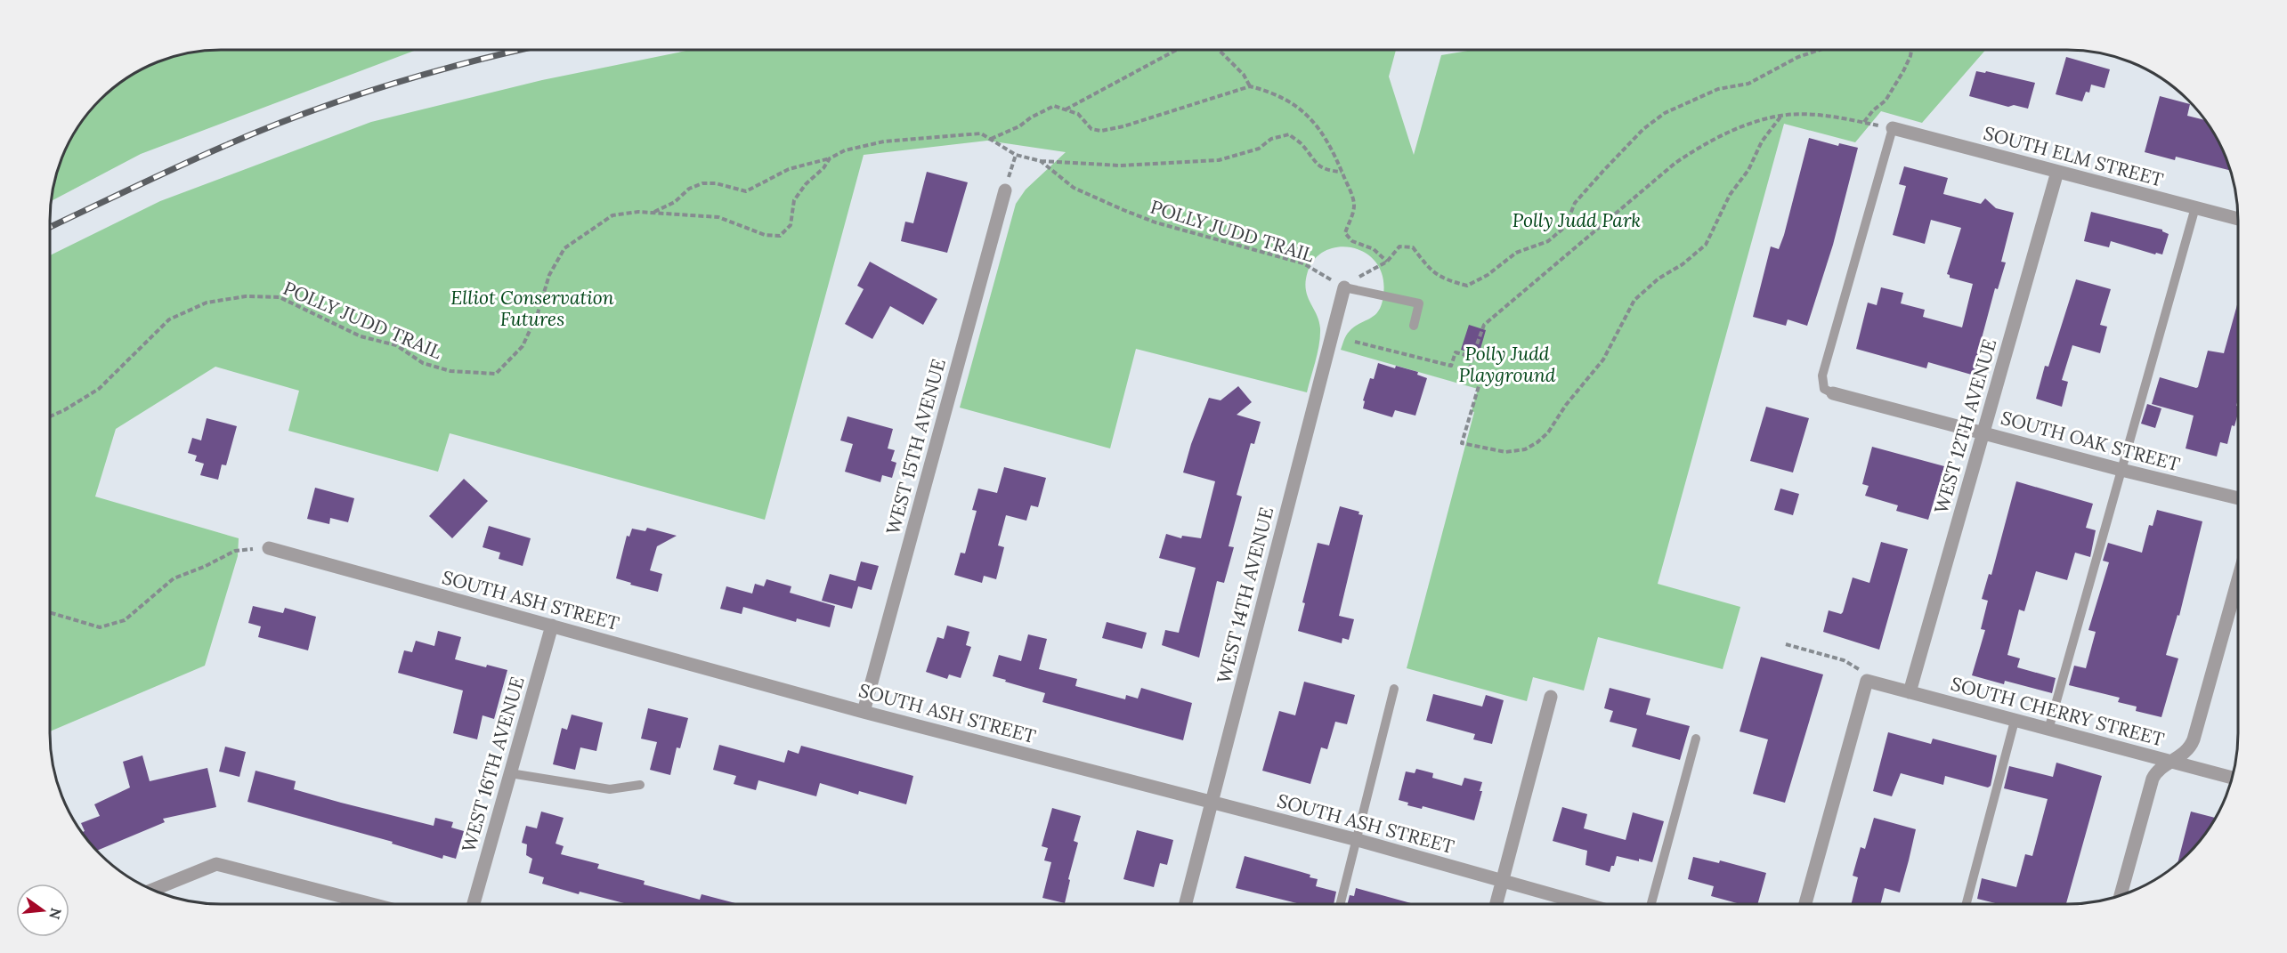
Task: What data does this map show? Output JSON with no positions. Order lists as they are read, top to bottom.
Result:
{
  "streets": {
    "street": [
      "SOUTH ELM STREET",
      "WEST 12TH AVENUE",
      "SOUTH OAK STREET",
      "WEST 15TH AVENUE",
      "WEST 14TH AVENUE",
      "SOUTH ASH STREET",
      "SOUTH CHERRY STREET",
      "WEST 16TH AVENUE"
    ],
    "path": ["POLLY JUDD TRAIL"]
  },
  "crossings": [
    ["SOUTH ELM STREET", "WEST 12TH AVENUE"],
    ["POLLY JUDD TRAIL", "WEST 14TH AVENUE"],
    ["WEST 12TH AVENUE", "SOUTH OAK STREET"],
    ["WEST 12TH AVENUE", "SOUTH CHERRY STREET"],
    ["WEST 15TH AVENUE", "SOUTH ASH STREET"],
    ["WEST 14TH AVENUE", "SOUTH ASH STREET"],
    ["SOUTH ASH STREET", "WEST 16TH AVENUE"]
  ],
  "parks": ["Polly Judd Park", "Elliot Conservation Futures", "Polly Judd Playground"],
  "north": "right"
}
